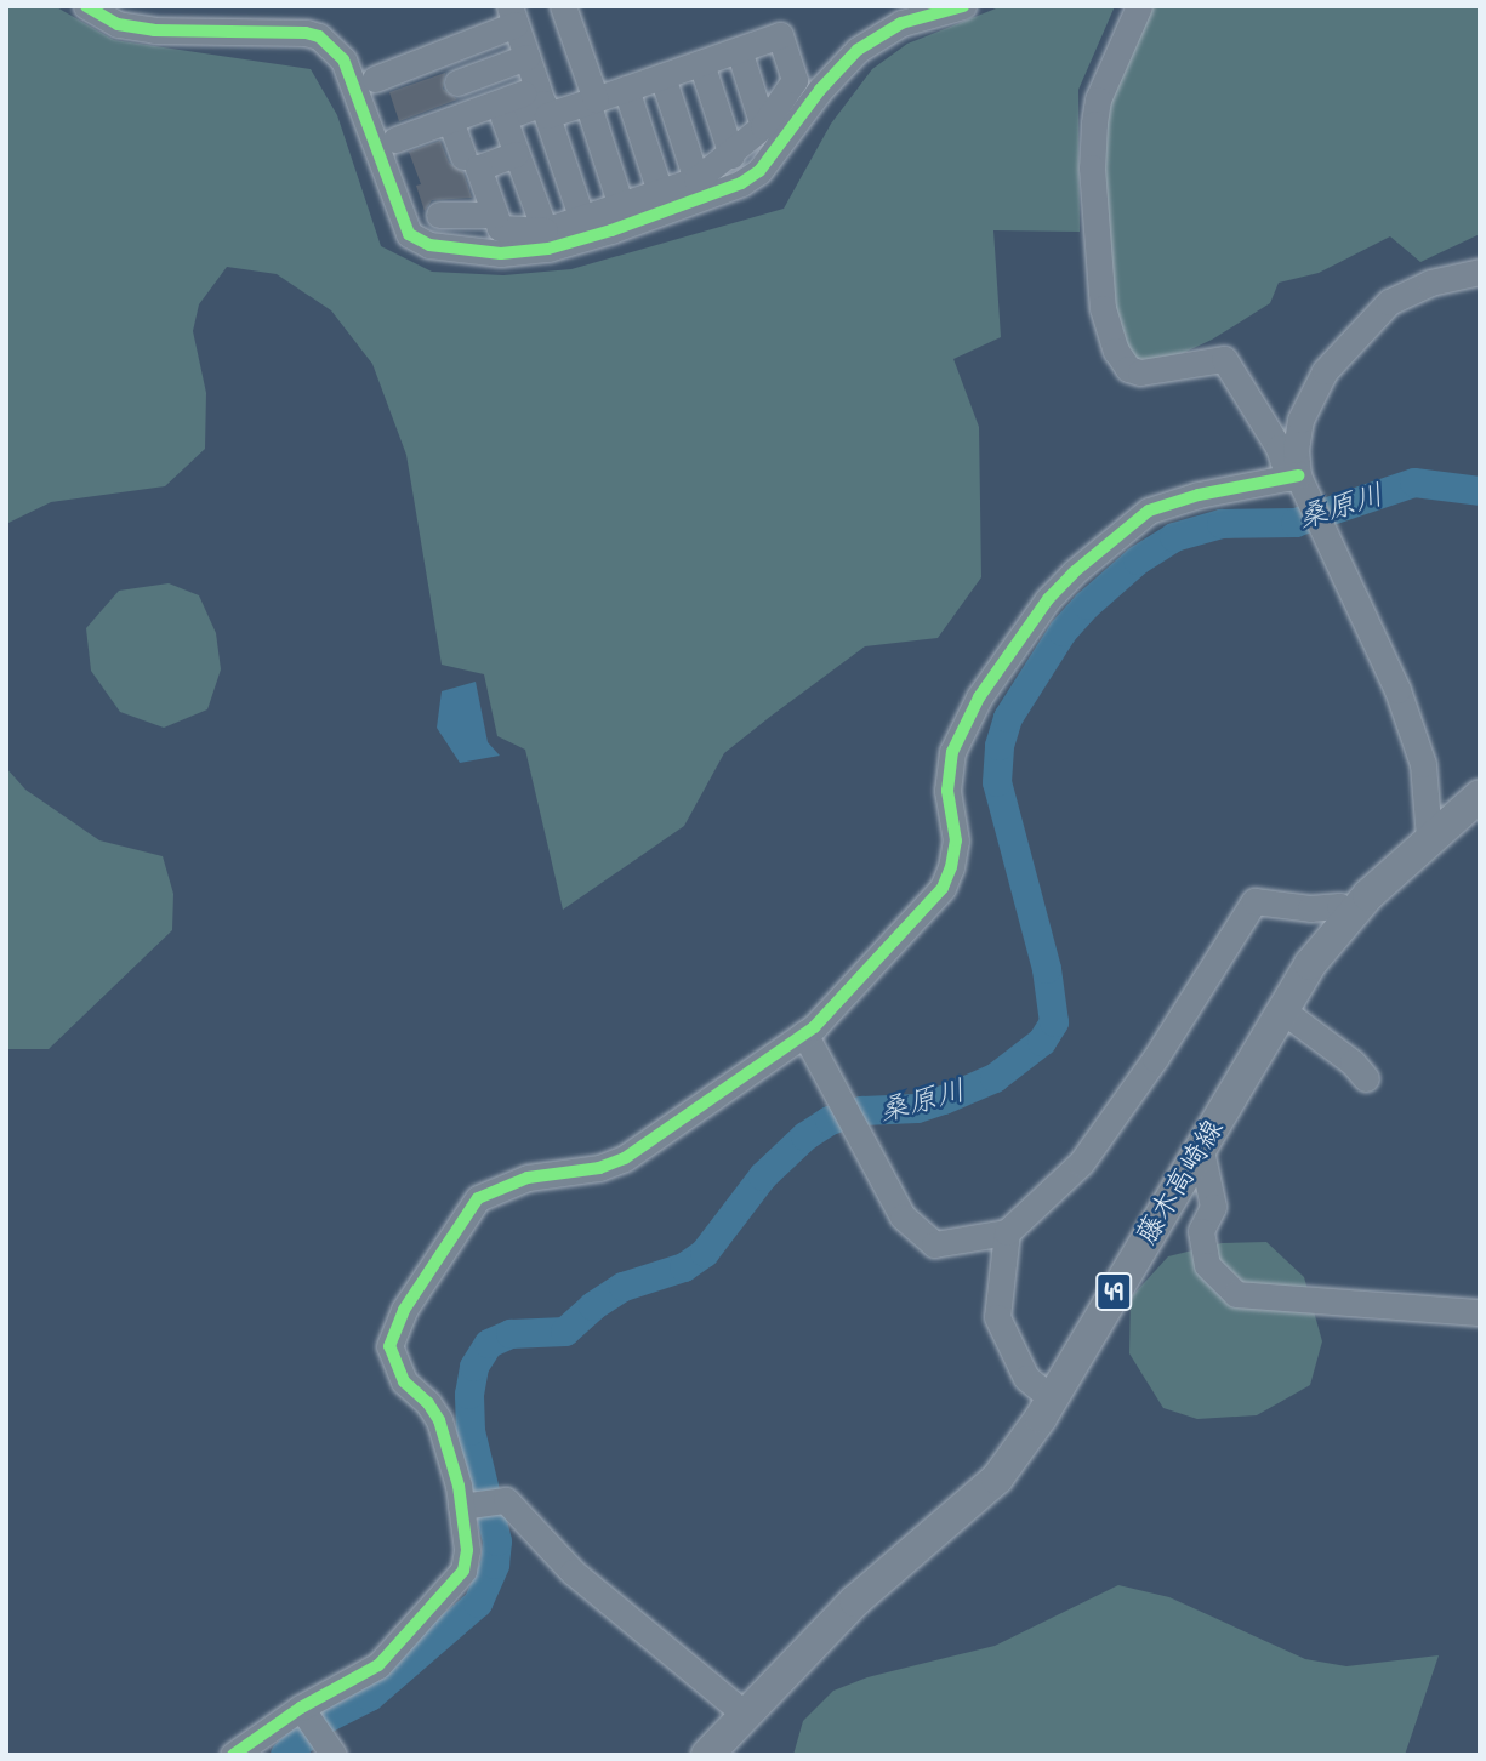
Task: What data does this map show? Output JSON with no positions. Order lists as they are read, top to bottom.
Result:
{
  "streets": {
    "main road": ["藤木高崎線", "49"]
  },
  "water": ["桑原川"]
}
